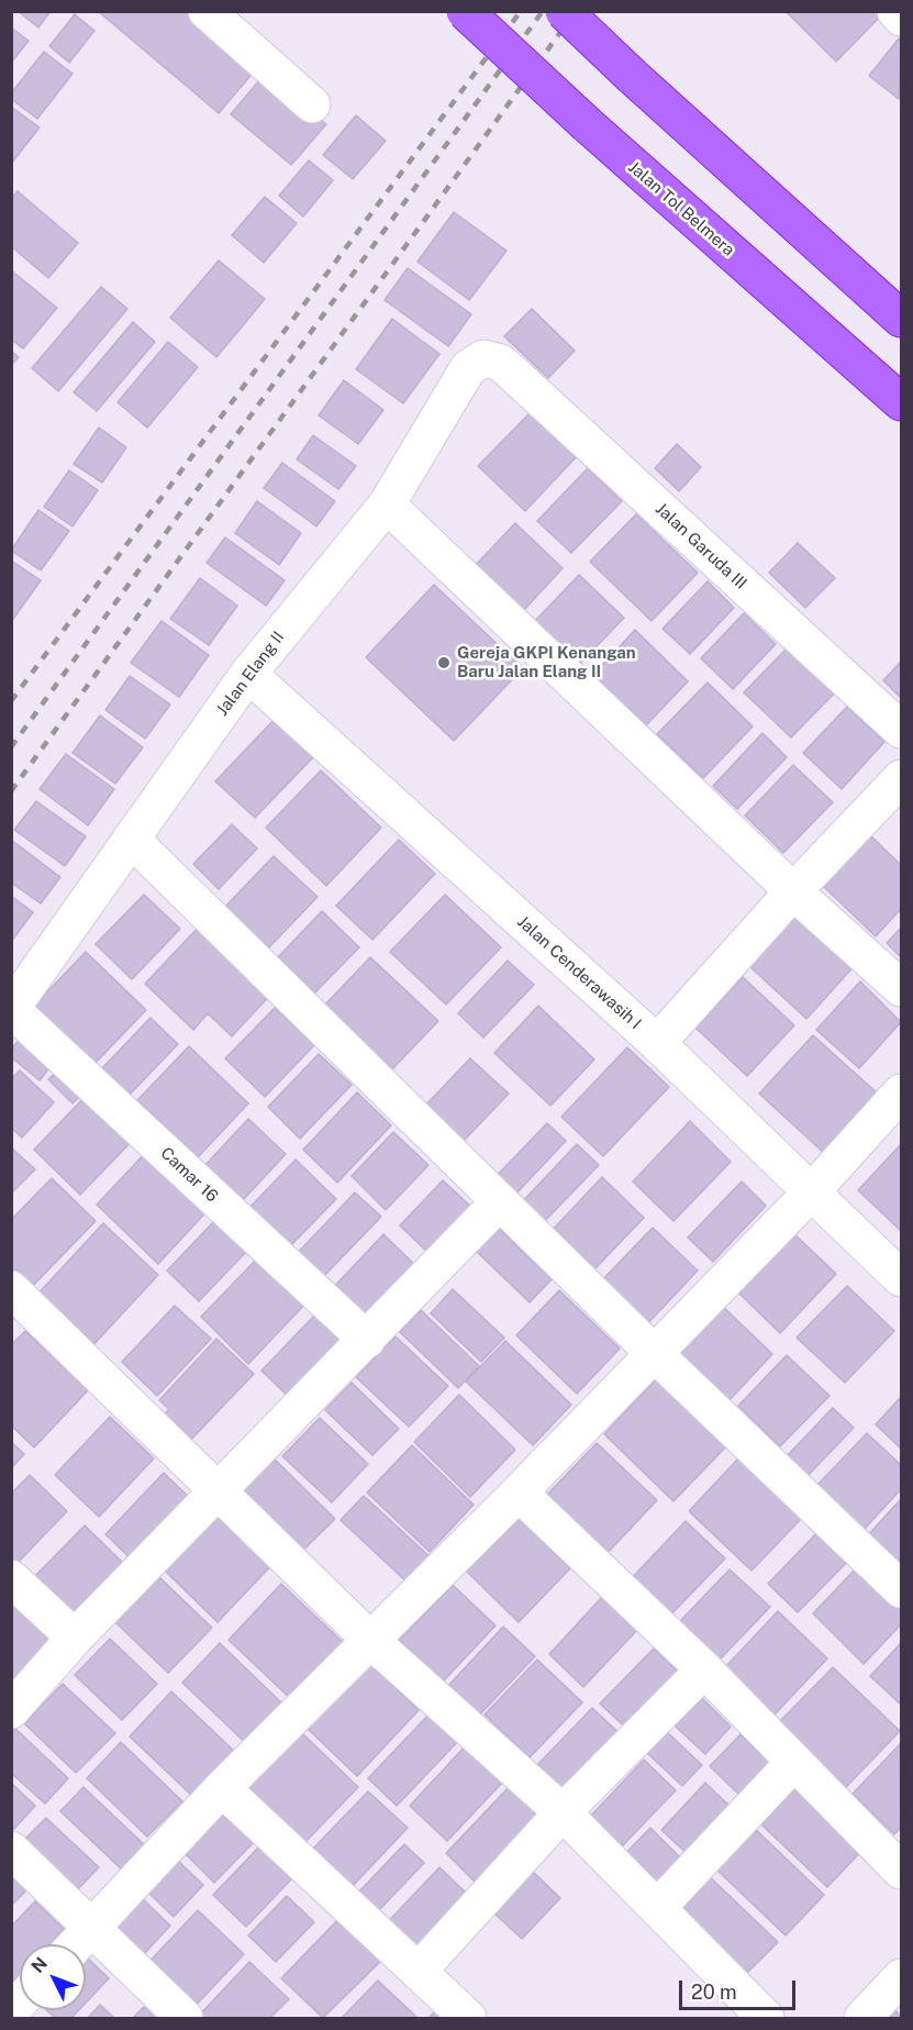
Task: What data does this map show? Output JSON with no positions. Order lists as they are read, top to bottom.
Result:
{
  "streets": {
    "highway": ["Jalan Tol Belmera"],
    "street": [
      "Jalan Garuda III",
      "Jalan Elang II",
      "Jalan Cenderawasih I",
      "Camar 16"
    ]
  },
  "crossings": [
    ["Jalan Garuda III", "Jalan Elang II"],
    ["Jalan Elang II", "Jalan Cenderawasih I"],
    ["Jalan Elang II", "Camar 16"]
  ],
  "places": ["Gereja GKPI Kenangan Baru Jalan Elang II"],
  "scale_bar": "20 m",
  "north": "top left"
}
